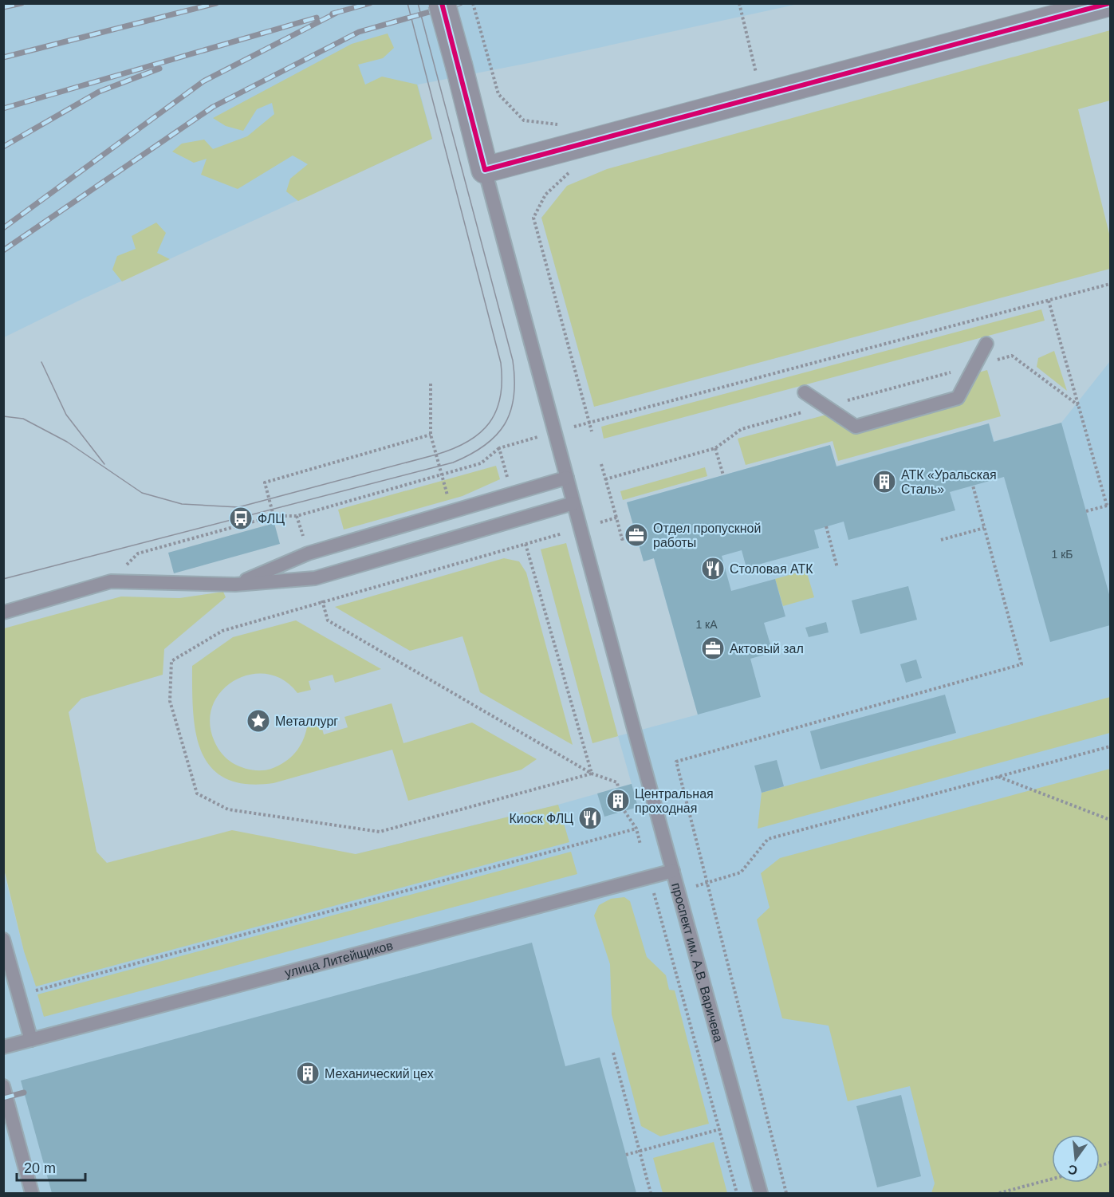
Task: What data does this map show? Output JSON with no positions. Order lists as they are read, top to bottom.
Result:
{
  "streets": {
    "lane": ["улица Литейщиков", "проспект им. А.В. Варичева"]
  },
  "crossings": [
    ["улица Литейщиков", "проспект им. А.В. Варичева"]
  ],
  "places": {
    "building": ["АТК «Уральская Сталь»", "Центральная проходная", "Механический цех"],
    "bus stop": ["ФЛЦ"],
    "office": ["Отдел пропускной работы", "Актовый зал"],
    "restaurant": ["Столовая АТК", "Киоск ФЛЦ"],
    "place": ["Металлург"]
  },
  "house_numbers": ["1 кБ", "1 кА"],
  "scale_bar": "20 m",
  "north": "bottom"
}
